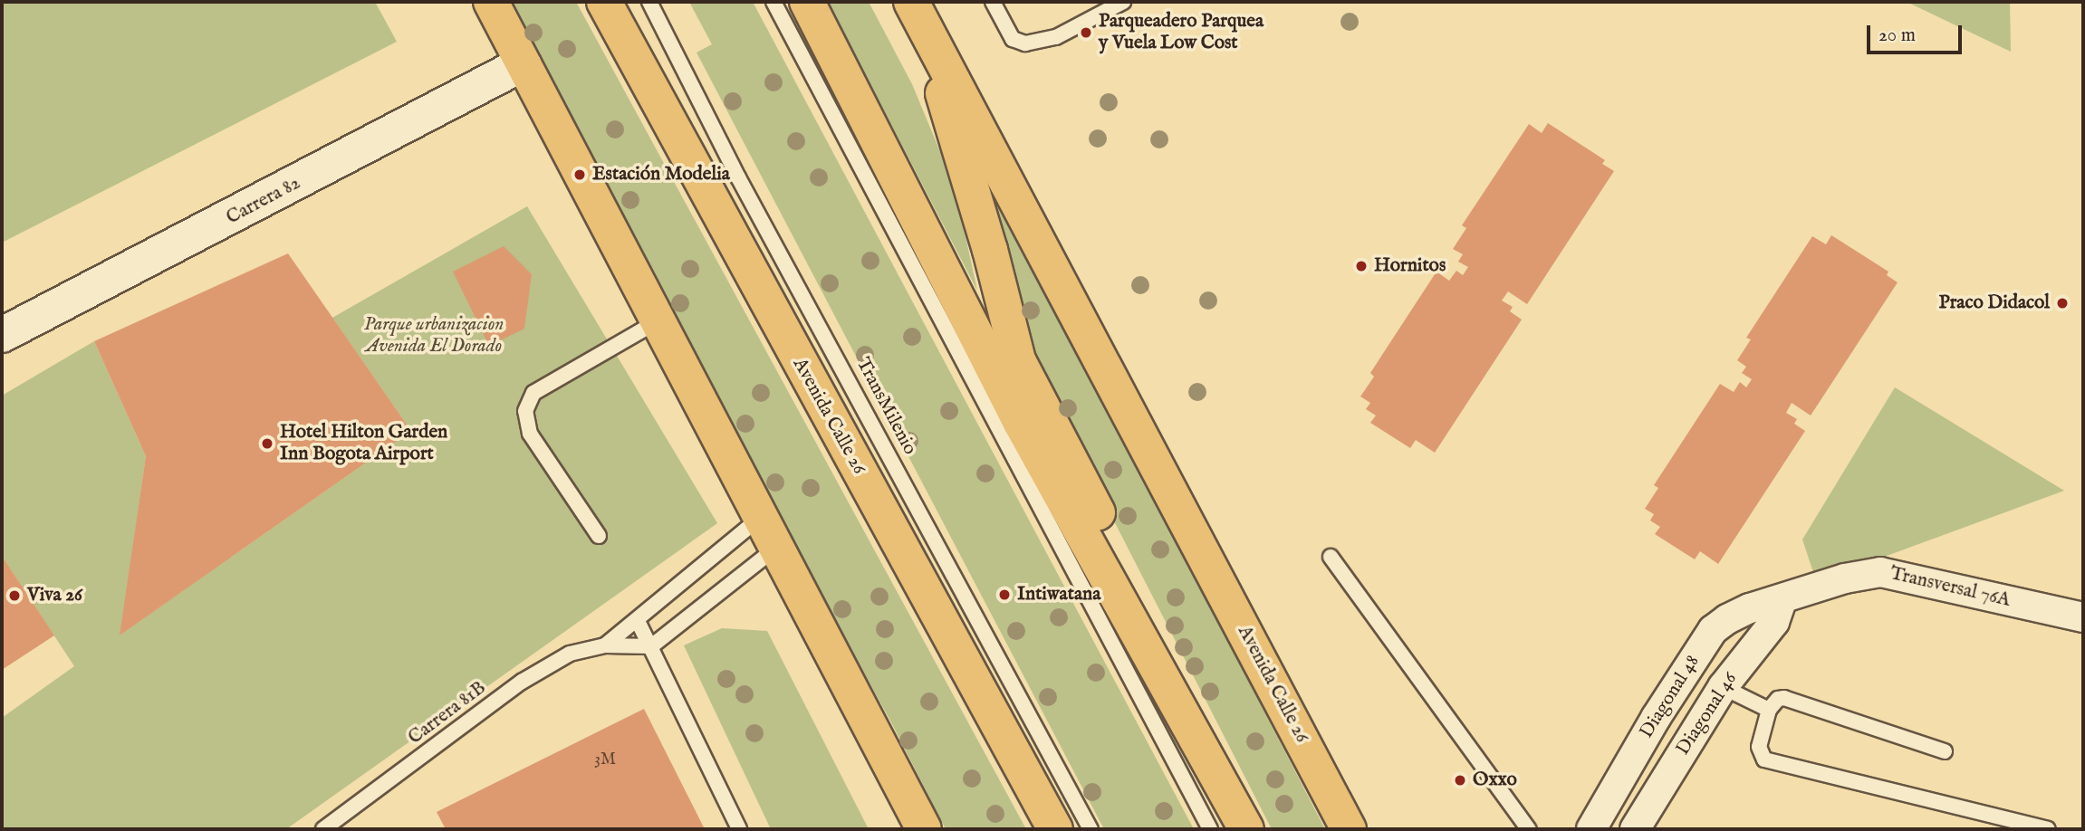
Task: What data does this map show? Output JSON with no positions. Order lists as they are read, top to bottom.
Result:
{
  "streets": {
    "main road": ["Avenida Calle 26"],
    "street": [
      "Carrera 82",
      "Transversal 76A",
      "Diagonal 48",
      "Diagonal 46"
    ],
    "lane": ["TransMilenio", "Carrera 81B"]
  },
  "crossings": [
    ["Transversal 76A", "Diagonal 48"],
    ["Transversal 76A", "Diagonal 46"],
    ["Diagonal 48", "Diagonal 46"]
  ],
  "parks": ["Parque urbanizacion Avenida El Dorado"],
  "places": [
    "Parqueadero Parquea y Vuela Low Cost",
    "Estación Modelia",
    "Hornitos",
    "Praco Didacol",
    "Hotel Hilton Garden Inn Bogota Airport",
    "Intiwatana",
    "Viva 26",
    "Oxxo"
  ],
  "house_numbers": ["3M"],
  "scale_bar": "20 m"
}
